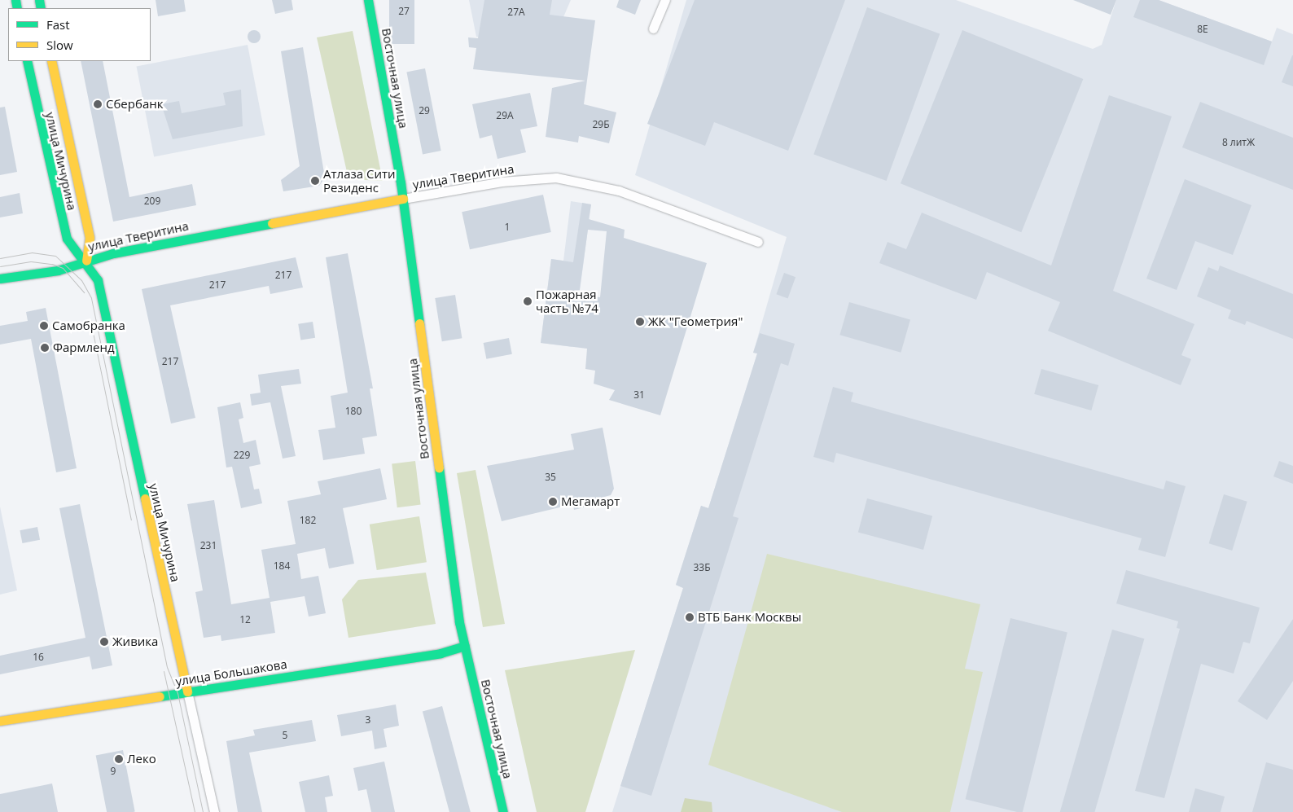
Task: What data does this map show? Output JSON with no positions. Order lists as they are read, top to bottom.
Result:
{
  "streets": {
    "street": [
      "Восточная улица",
      "улица Мичурина",
      "улица Тверитина",
      "улица Большакова"
    ]
  },
  "crossings": [
    ["Восточная улица", "улица Тверитина"],
    ["Восточная улица", "улица Большакова"],
    ["улица Мичурина", "улица Тверитина"],
    ["улица Мичурина", "улица Большакова"]
  ],
  "places": [
    "Сбербанк",
    "Атлаза Сити Резиденс",
    "Пожарная часть №74",
    "ЖК \"Геометрия\"",
    "Самобранка",
    "Фармленд",
    "Мегамарт",
    "ВТБ Банк Москвы",
    "Живика",
    "Леко"
  ],
  "house_numbers": [
    "27",
    "27А",
    "8Е",
    "29",
    "29А",
    "29Б",
    "8 литЖ",
    "209",
    "1",
    "217",
    "217",
    "217",
    "31",
    "180",
    "229",
    "35",
    "182",
    "231",
    "184",
    "33Б",
    "12",
    "16",
    "3",
    "5",
    "9"
  ],
  "legend": ["Fast", "Slow"]
}
